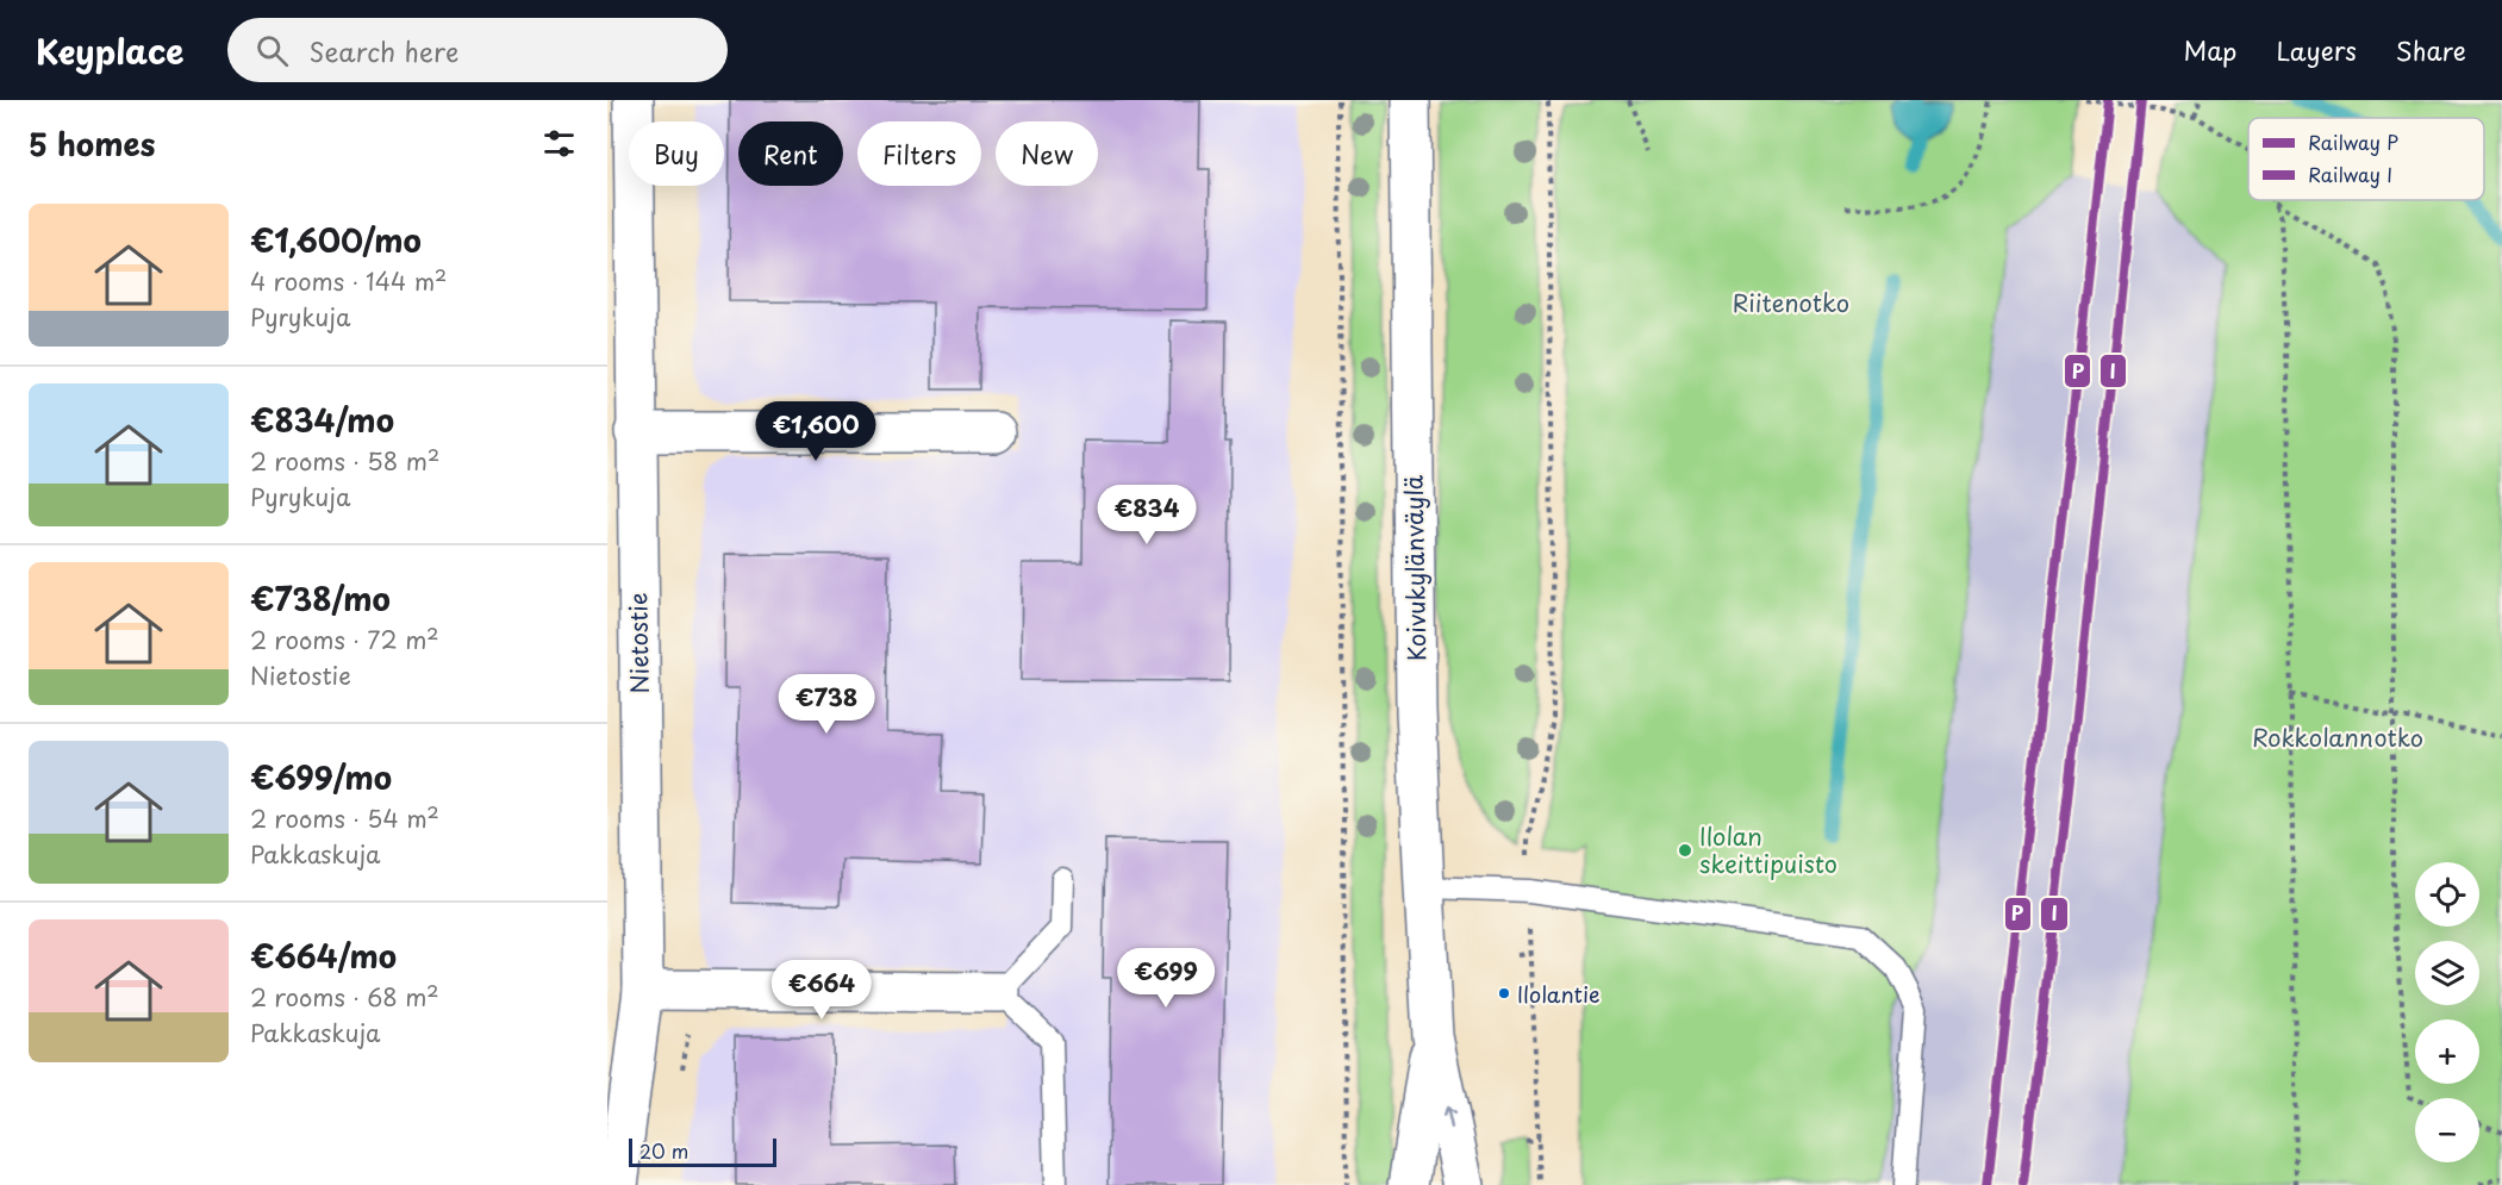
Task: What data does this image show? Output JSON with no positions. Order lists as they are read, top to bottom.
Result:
{
  "streets": {
    "street": ["Koivukylänväylä", "Nietostie"]
  },
  "parks": ["Riitenotko", "Rokkolannotko"],
  "places": ["Ilolan skeittipuisto", "Ilolantie"],
  "lines": ["rail line P", "rail line I"],
  "legend": ["Railway P", "Railway I"],
  "scale_bar": "20 m",
  "page": {
    "header": "Keyplace",
    "search": "Search here",
    "nav": ["Map", "Layers", "Share"],
    "heading": "5 homes",
    "chip": [
      "Buy",
      "Rent",
      "Filters",
      "New"
    ],
    "list": [
      {
        "name": "€1,600/mo",
        "note": "4 rooms · 144 m² · Pyrykuja"
      },
      {
        "name": "€834/mo",
        "note": "2 rooms · 58 m² · Pyrykuja"
      },
      {
        "name": "€738/mo",
        "note": "2 rooms · 72 m² · Nietostie"
      },
      {
        "name": "€699/mo",
        "note": "2 rooms · 54 m² · Pakkaskuja"
      },
      {
        "name": "€664/mo",
        "note": "2 rooms · 68 m² · Pakkaskuja"
      }
    ],
    "price": [
      "€1,600",
      "€834",
      "€738",
      "€699",
      "€664"
    ],
    "map_buttons": ["+", "−"],
    "scale": "20 m"
  }
}
